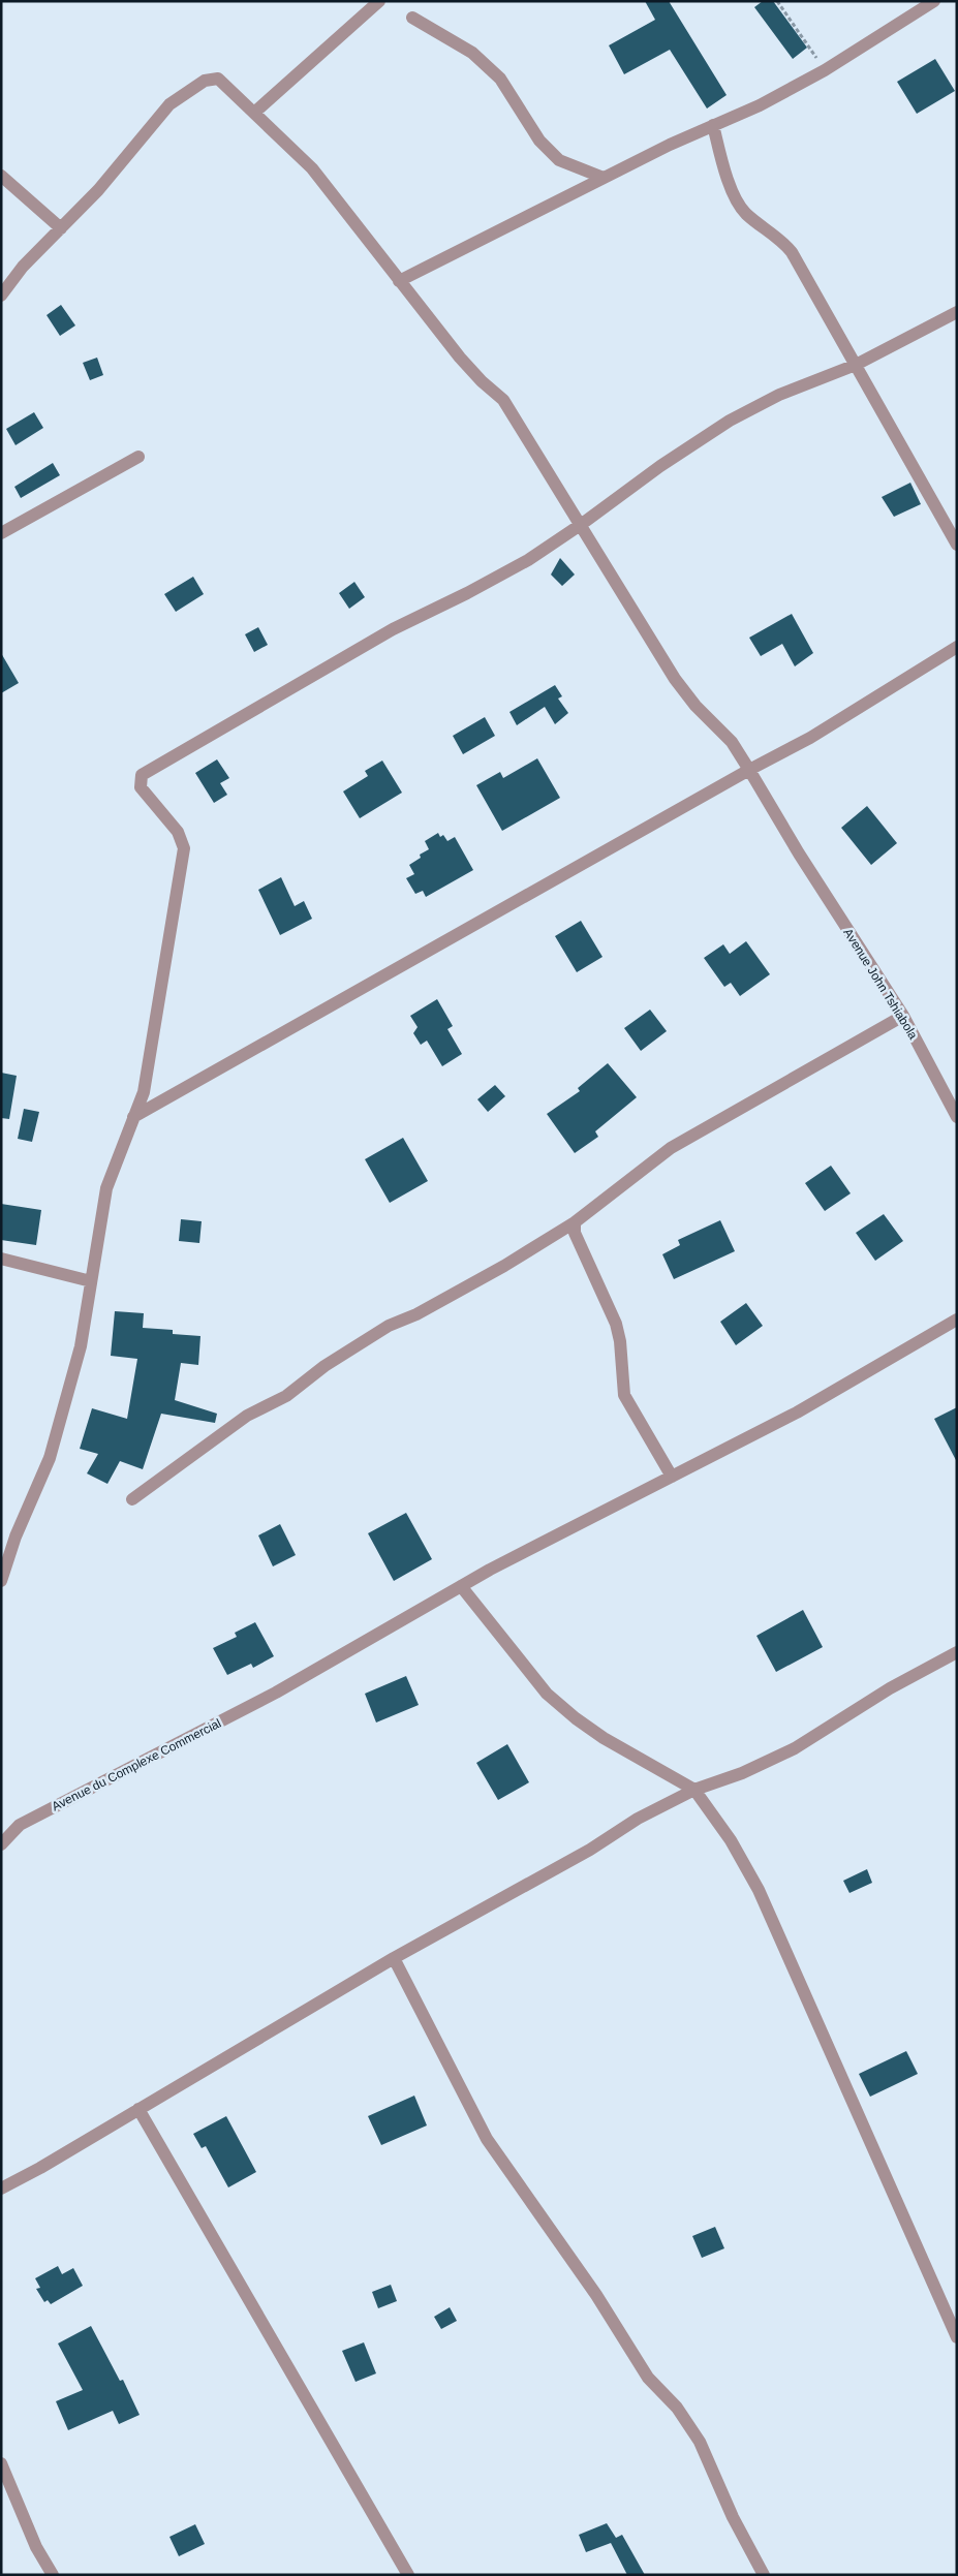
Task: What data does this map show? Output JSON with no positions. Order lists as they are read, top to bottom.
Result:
{
  "streets": {
    "street": ["Avenue John Tshiabola", "Avenue du Complexe Commercial"]
  }
}
